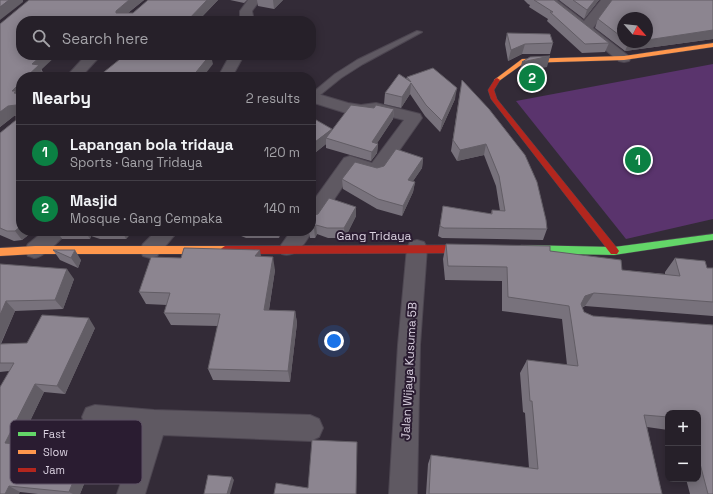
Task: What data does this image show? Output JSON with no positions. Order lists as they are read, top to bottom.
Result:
{
  "streets": {
    "street": ["Gang Tridaya", "Jalan Wijaya Kusuma 5B"]
  },
  "crossings": [
    ["Gang Tridaya", "Jalan Wijaya Kusuma 5B"]
  ],
  "legend": ["Fast", "Slow", "Jam"],
  "north": "bottom right",
  "page": {
    "search": "Search here",
    "pins": ["2", "1"],
    "heading": ["Nearby", "2 results"],
    "list": [
      {
        "mark": "1",
        "name": "Lapangan bola tridaya",
        "note": "Sports · Gang Tridaya",
        "value": "120 m"
      },
      {
        "mark": "2",
        "name": "Masjid",
        "note": "Mosque · Gang Cempaka",
        "value": "140 m"
      }
    ],
    "map_buttons": ["+", "−"]
  }
}
